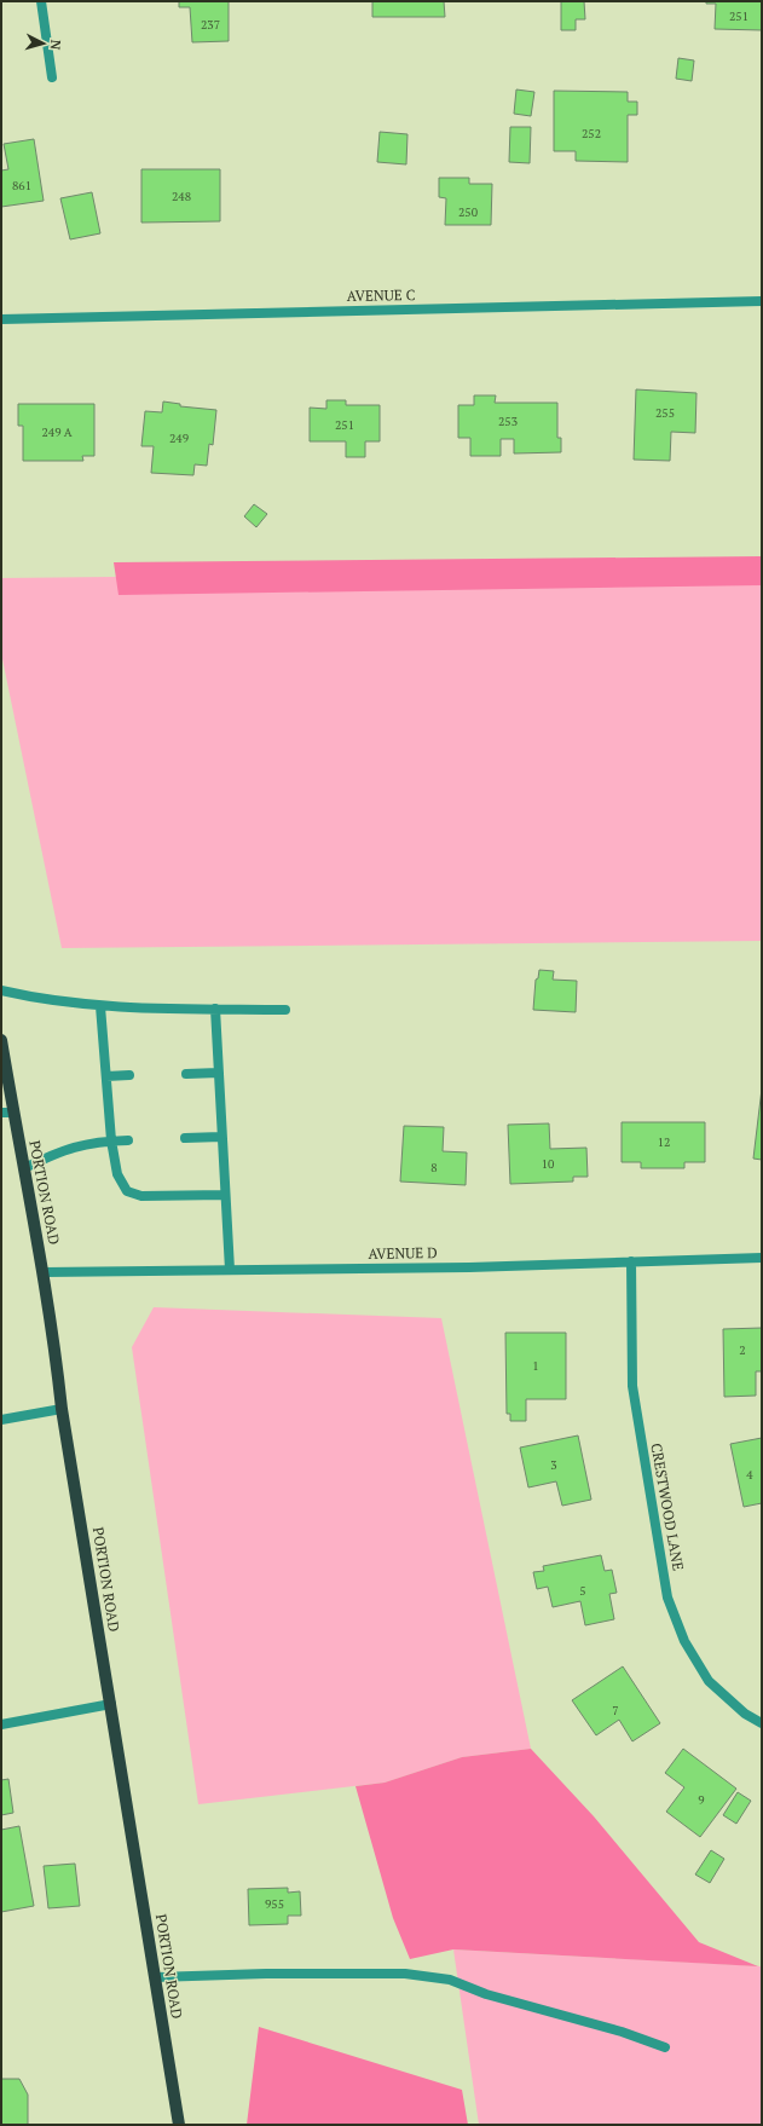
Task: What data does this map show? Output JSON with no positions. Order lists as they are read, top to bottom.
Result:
{
  "streets": {
    "main road": ["PORTION ROAD"],
    "street": ["AVENUE C", "AVENUE D", "CRESTWOOD LANE"]
  },
  "crossings": [
    ["PORTION ROAD", "AVENUE D"],
    ["AVENUE D", "CRESTWOOD LANE"]
  ],
  "house_numbers": [
    "251",
    "237",
    "252",
    "861",
    "248",
    "250",
    "255",
    "253",
    "251",
    "249 A",
    "249",
    "12",
    "10",
    "8",
    "2",
    "1",
    "3",
    "4",
    "5",
    "7",
    "9",
    "955"
  ],
  "north": "right"
}
